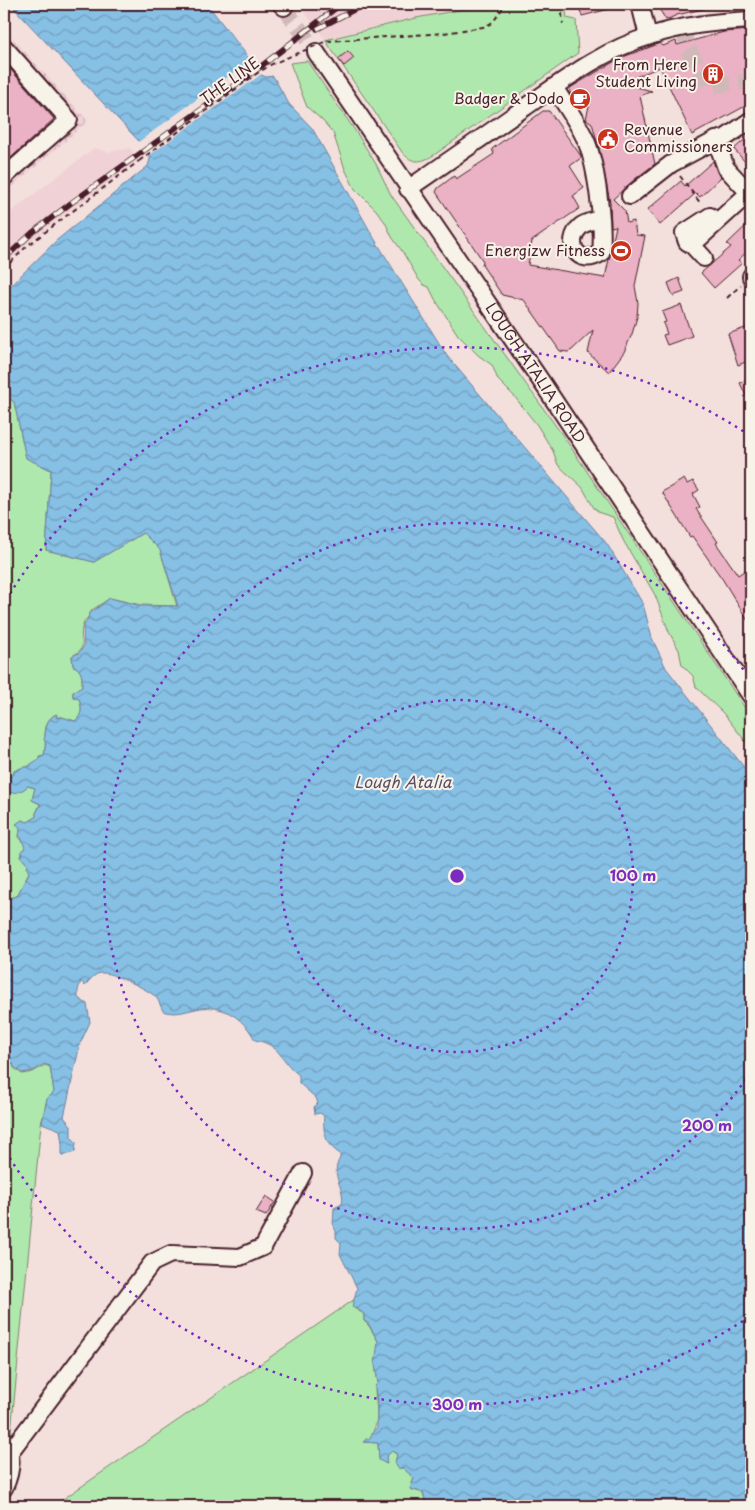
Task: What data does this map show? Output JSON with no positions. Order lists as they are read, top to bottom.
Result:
{
  "streets": {
    "street": ["LOUGH ATALIA ROAD"],
    "path": ["THE LINE"]
  },
  "crossings": [
    ["THE LINE", "LOUGH ATALIA ROAD"]
  ],
  "water": ["Lough Atalia"],
  "places": {
    "building": ["From Here | Student Living"],
    "cafe": ["Badger & Dodo"],
    "public building": ["Revenue Commissioners"],
    "sports": ["Energizw Fitness"]
  },
  "rings": ["100 m", "200 m", "300 m"]
}
